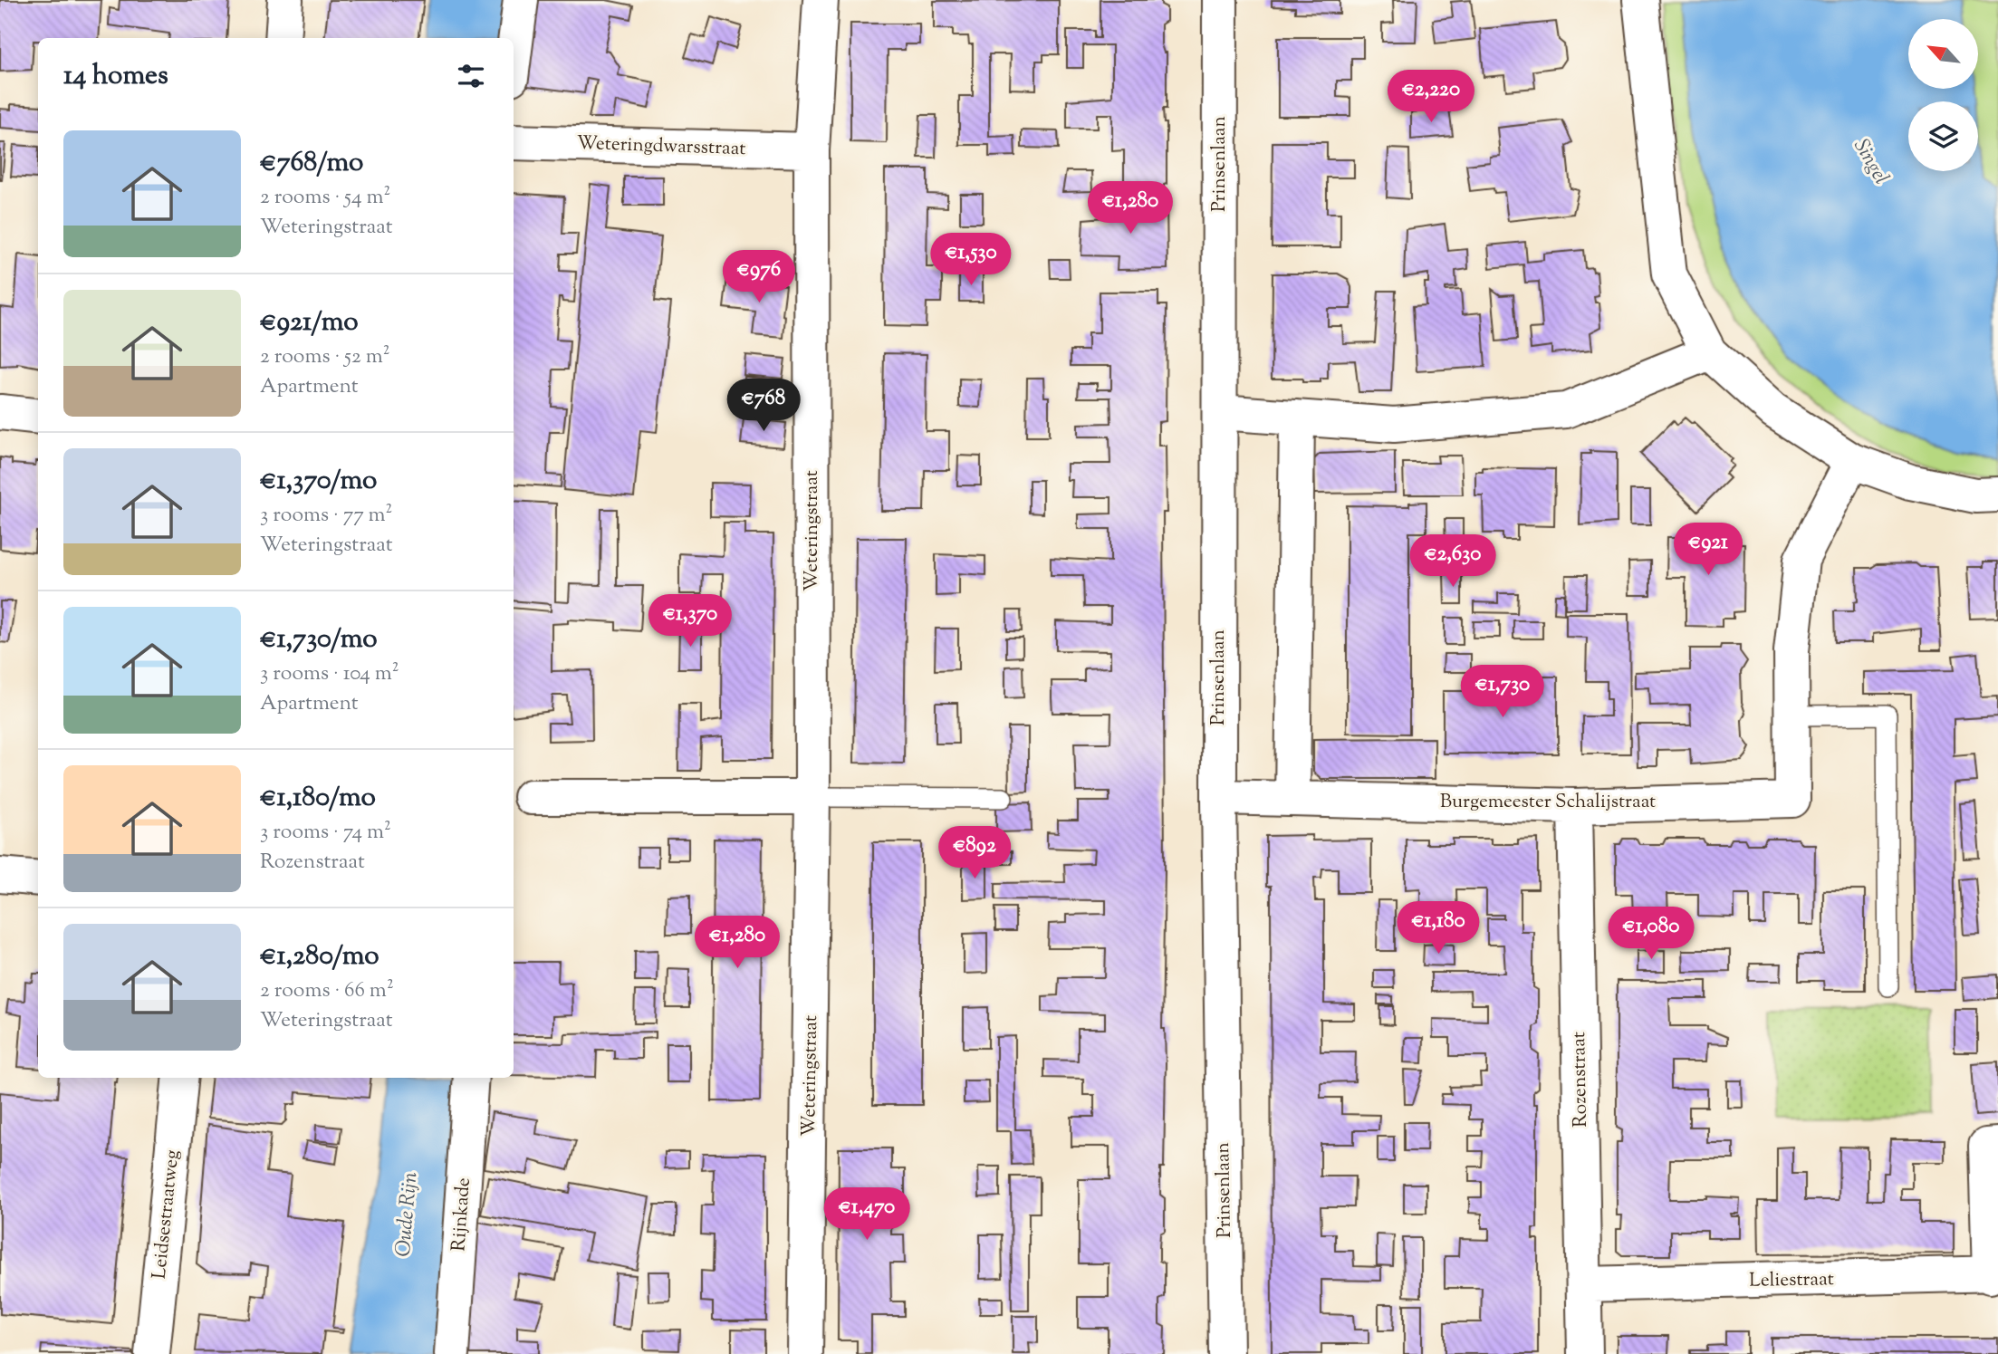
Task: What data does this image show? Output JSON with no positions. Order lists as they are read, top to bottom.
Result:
{
  "streets": {
    "street": [
      "Weteringdwarsstraat",
      "Prinsenlaan",
      "Weteringstraat",
      "Burgemeester Schalijstraat",
      "Rozenstraat",
      "Leidsestraatweg",
      "Rijnkade",
      "Leliestraat"
    ]
  },
  "crossings": [
    ["Weteringdwarsstraat", "Weteringstraat"],
    ["Prinsenlaan", "Burgemeester Schalijstraat"],
    ["Burgemeester Schalijstraat", "Rozenstraat"],
    ["Rozenstraat", "Leliestraat"]
  ],
  "water": ["Singel", "Oude Rijn"],
  "north": "top left",
  "page": {
    "heading": "14 homes",
    "price": [
      "€2,220",
      "€1,280",
      "€1,530",
      "€976",
      "€768",
      "€921",
      "€2,630",
      "€1,370",
      "€1,730",
      "€892",
      "€1,180",
      "€1,080",
      "€1,280",
      "€1,470"
    ],
    "list": [
      {
        "name": "€768/mo",
        "note": "2 rooms · 54 m² · Weteringstraat"
      },
      {
        "name": "€921/mo",
        "note": "2 rooms · 52 m² · Apartment"
      },
      {
        "name": "€1,370/mo",
        "note": "3 rooms · 77 m² · Weteringstraat"
      },
      {
        "name": "€1,730/mo",
        "note": "3 rooms · 104 m² · Apartment"
      },
      {
        "name": "€1,180/mo",
        "note": "3 rooms · 74 m² · Rozenstraat"
      },
      {
        "name": "€1,280/mo",
        "note": "2 rooms · 66 m² · Weteringstraat"
      }
    ]
  }
}
